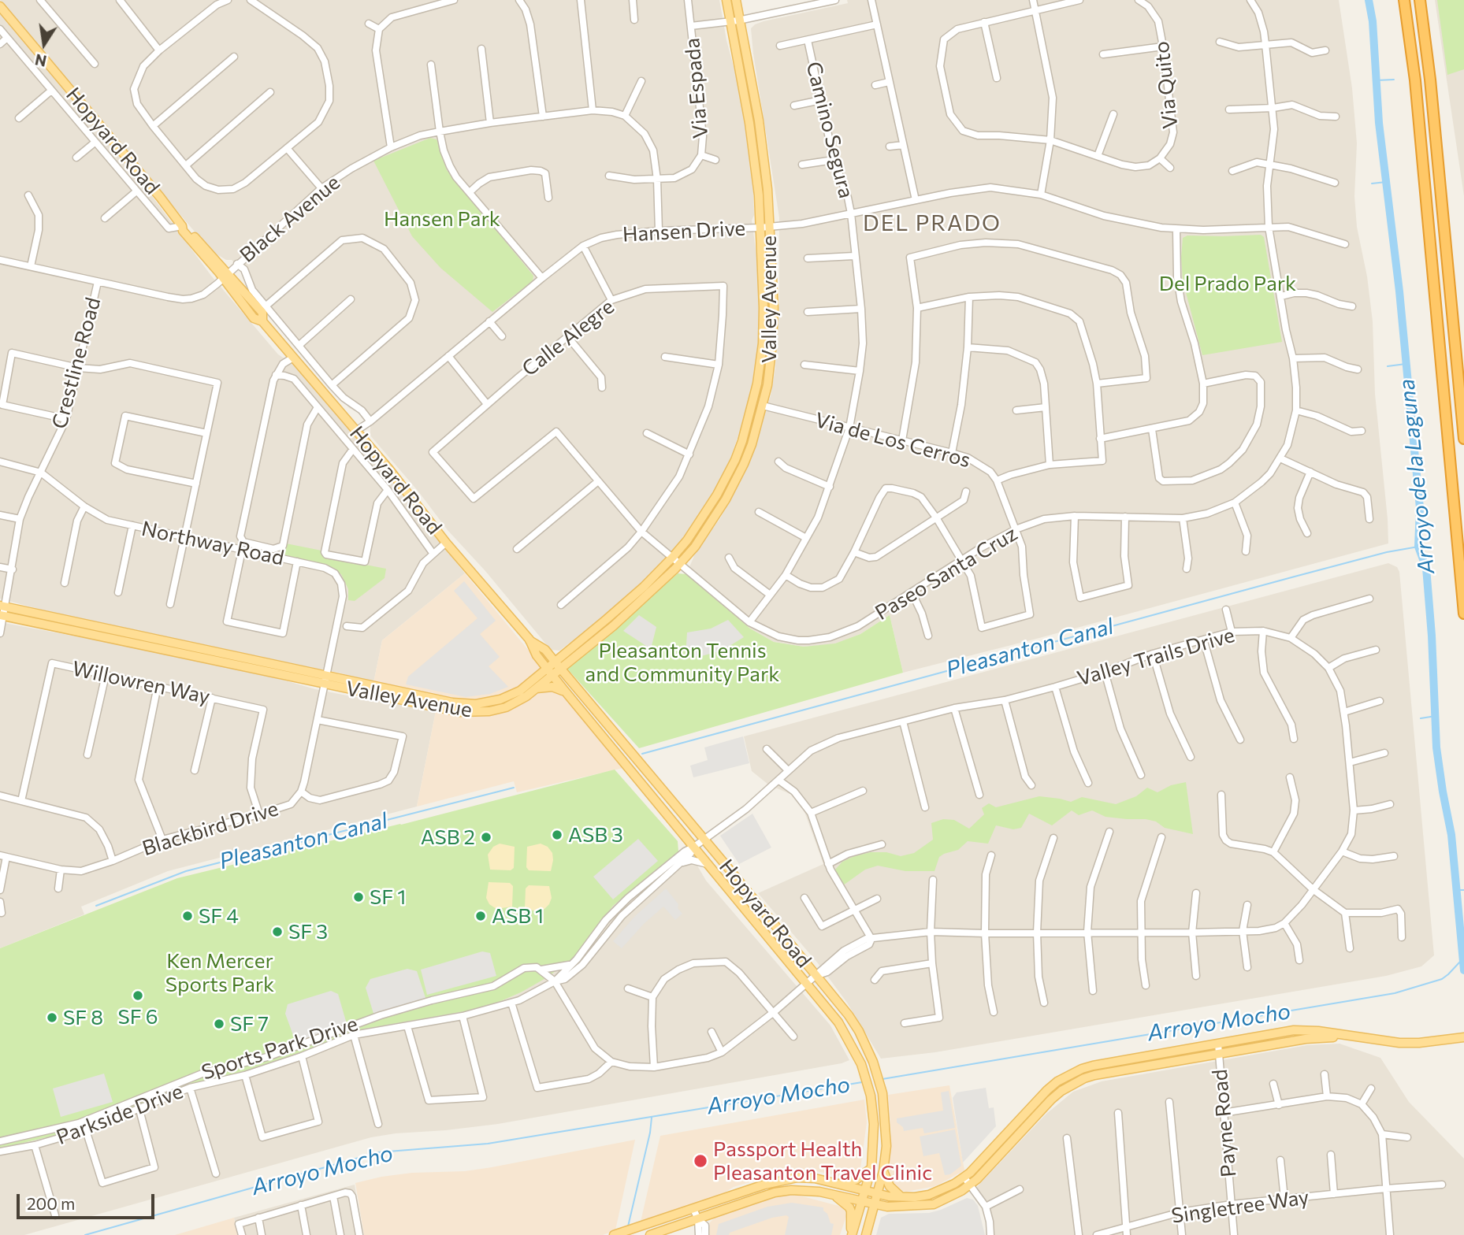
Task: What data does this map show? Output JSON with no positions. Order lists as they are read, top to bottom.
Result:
{
  "streets": {
    "main road": ["Hopyard Road", "Valley Avenue"],
    "street": [
      "Via Quito",
      "Via Espada",
      "Camino Segura",
      "Black Avenue",
      "Hansen Drive",
      "Calle Alegre",
      "Crestline Road",
      "Via de Los Cerros",
      "Northway Road",
      "Paseo Santa Cruz",
      "Valley Trails Drive",
      "Willowren Way",
      "Blackbird Drive",
      "Sports Park Drive",
      "Parkside Drive",
      "Payne Road",
      "Singletree Way"
    ]
  },
  "crossings": [
    ["Via Espada", "Black Avenue"],
    ["Camino Segura", "Hansen Drive"],
    ["Camino Segura", "Via de Los Cerros"],
    ["Camino Segura", "Paseo Santa Cruz"],
    ["Hopyard Road", "Black Avenue"],
    ["Hopyard Road", "Hansen Drive"],
    ["Hopyard Road", "Valley Avenue"],
    ["Hopyard Road", "Valley Trails Drive"],
    ["Hopyard Road", "Parkside Drive"],
    ["Black Avenue", "Hansen Drive"],
    ["Black Avenue", "Crestline Road"],
    ["Hansen Drive", "Valley Avenue"],
    ["Hansen Drive", "Paseo Santa Cruz"],
    ["Valley Avenue", "Crestline Road"],
    ["Valley Avenue", "Via de Los Cerros"],
    ["Valley Avenue", "Northway Road"],
    ["Valley Avenue", "Paseo Santa Cruz"],
    ["Valley Avenue", "Blackbird Drive"],
    ["Calle Alegre", "Paseo Santa Cruz"],
    ["Crestline Road", "Northway Road"],
    ["Via de Los Cerros", "Paseo Santa Cruz"],
    ["Northway Road", "Blackbird Drive"],
    ["Valley Trails Drive", "Parkside Drive"],
    ["Willowren Way", "Blackbird Drive"],
    ["Sports Park Drive", "Parkside Drive"],
    ["Payne Road", "Singletree Way"]
  ],
  "districts": ["DEL PRADO"],
  "water": ["Arroyo de la Laguna", "Pleasanton Canal", "Arroyo Mocho"],
  "parks": [
    "Hansen Park",
    "Del Prado Park",
    "Pleasanton Tennis and Community Park",
    "Ken Mercer Sports Park"
  ],
  "places": [
    "ASB 3",
    "ASB 2",
    "SF 1",
    "SF 4",
    "ASB 1",
    "SF 3",
    "SF 6",
    "SF 8",
    "SF 7",
    "Passport Health Pleasanton Travel Clinic"
  ],
  "scale_bar": "200 m",
  "north": "bottom"
}
